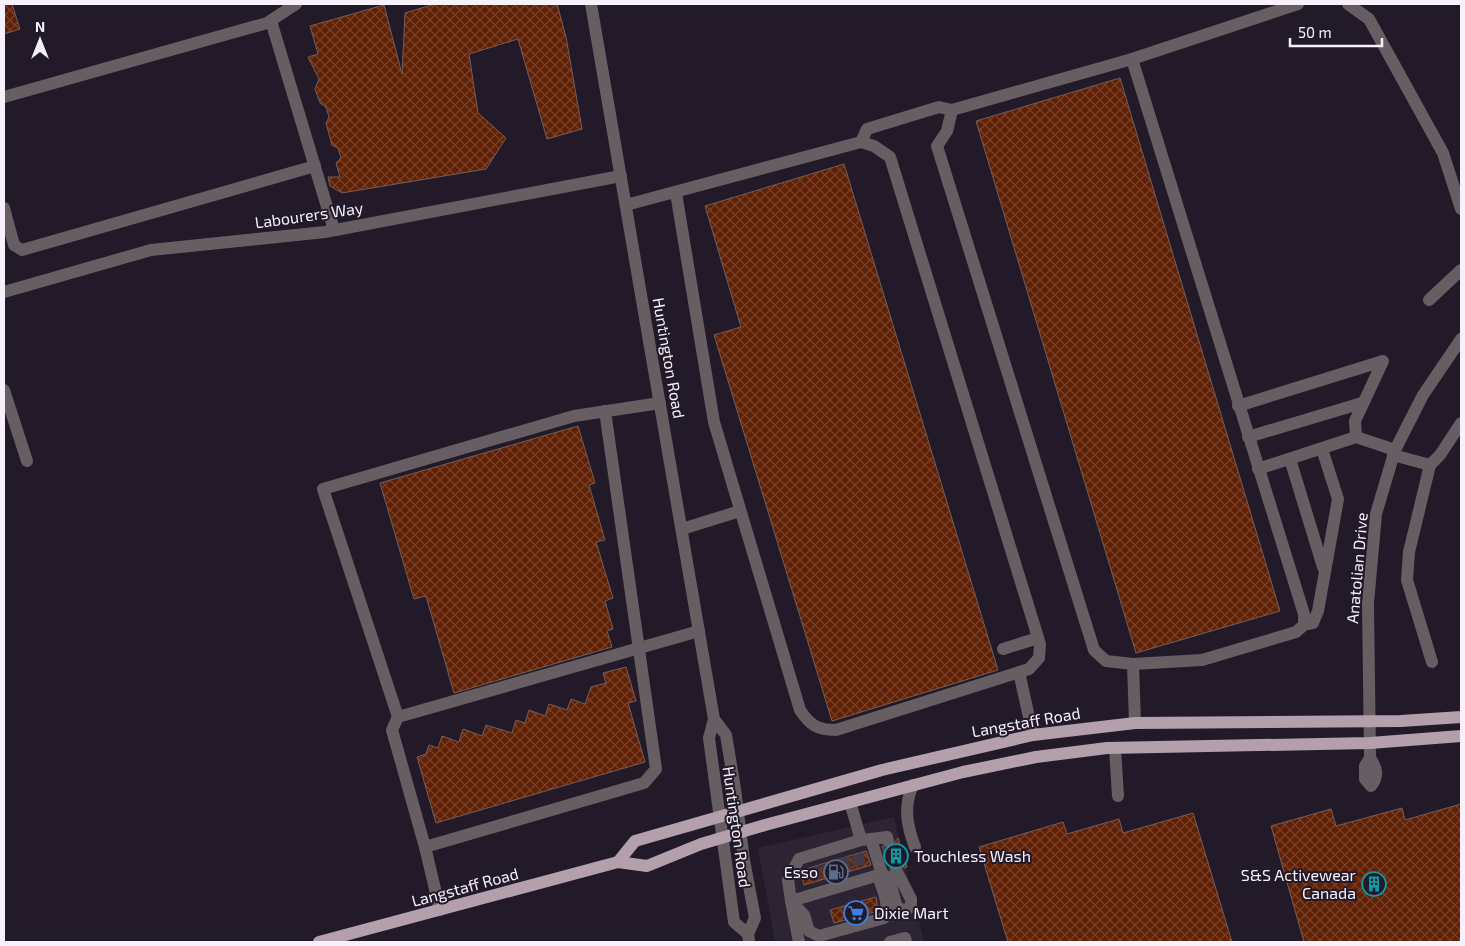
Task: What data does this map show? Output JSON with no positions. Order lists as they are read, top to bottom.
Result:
{
  "streets": {
    "main road": ["Langstaff Road"],
    "street": ["Labourers Way", "Huntington Road", "Anatolian Drive"]
  },
  "crossings": [
    ["Labourers Way", "Huntington Road"],
    ["Huntington Road", "Langstaff Road"],
    ["Anatolian Drive", "Langstaff Road"]
  ],
  "places": {
    "building": ["Touchless Wash", "S&S Activewear Canada"],
    "fuel station": ["Esso"],
    "supermarket": ["Dixie Mart"]
  },
  "scale_bar": "50 m",
  "north": "top"
}
